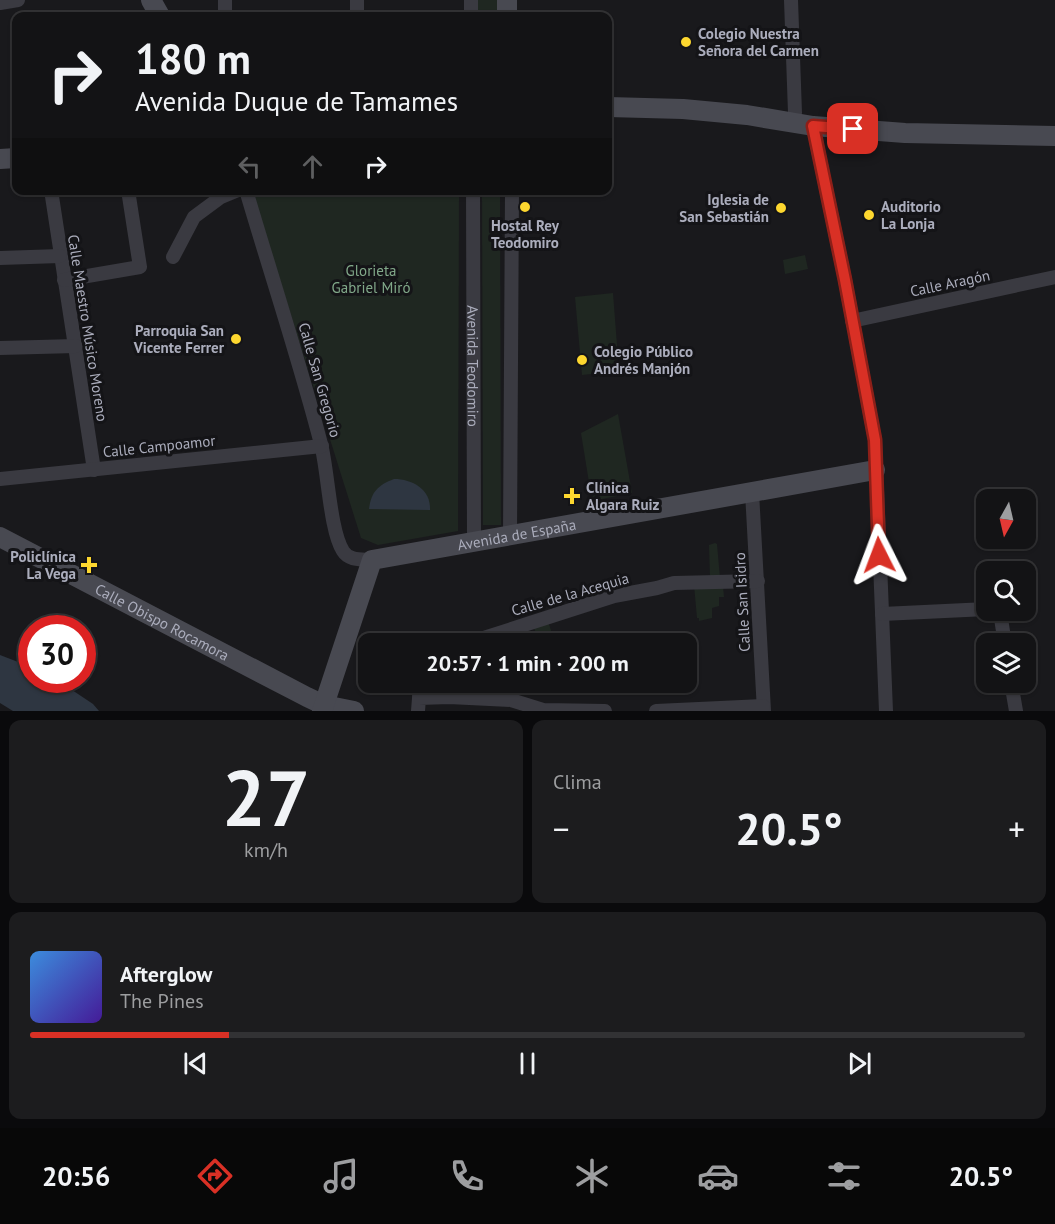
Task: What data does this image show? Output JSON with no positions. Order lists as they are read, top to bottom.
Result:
{
  "streets": {
    "street": [
      "Calle Aragón",
      "Calle Maestro Músico Moreno",
      "Avenida Teodomiro",
      "Calle San Gregorio",
      "Calle Campoamor",
      "Avenida de España",
      "Calle de la Acequia",
      "Calle San Isidro",
      "Calle Obispo Rocamora"
    ]
  },
  "crossings": [
    ["Calle Maestro Músico Moreno", "Calle Campoamor"],
    ["Avenida Teodomiro", "Avenida de España"],
    ["Calle San Gregorio", "Calle Campoamor"],
    ["Calle San Gregorio", "Avenida de España"],
    ["Avenida de España", "Calle San Isidro"],
    ["Calle de la Acequia", "Calle San Isidro"]
  ],
  "parks": ["Glorieta Gabriel Miró"],
  "places": {
    "other": [
      "Colegio Nuestra Señora del Carmen",
      "Hostal Rey Teodomiro",
      "Iglesia de San Sebastián",
      "Auditorio La Lonja",
      "Parroquia San Vicente Ferrer",
      "Colegio Público Andrés Manjón"
    ],
    "health": ["Clínica Algara Ruiz", "Policlínica La Vega"]
  },
  "north": "bottom",
  "page": {
    "turn": ["180 m", "Avenida Duque de Tamames"],
    "limit": "30",
    "trip": "20:57 · 1 min · 200 m",
    "tile": [
      ["27", "km/h"],
      "Clima"
    ],
    "heat": ["−", "20.5°", "+"],
    "song": ["Afterglow", "The Pines"],
    "tabs": ["20:56", "20.5°"]
  }
}
